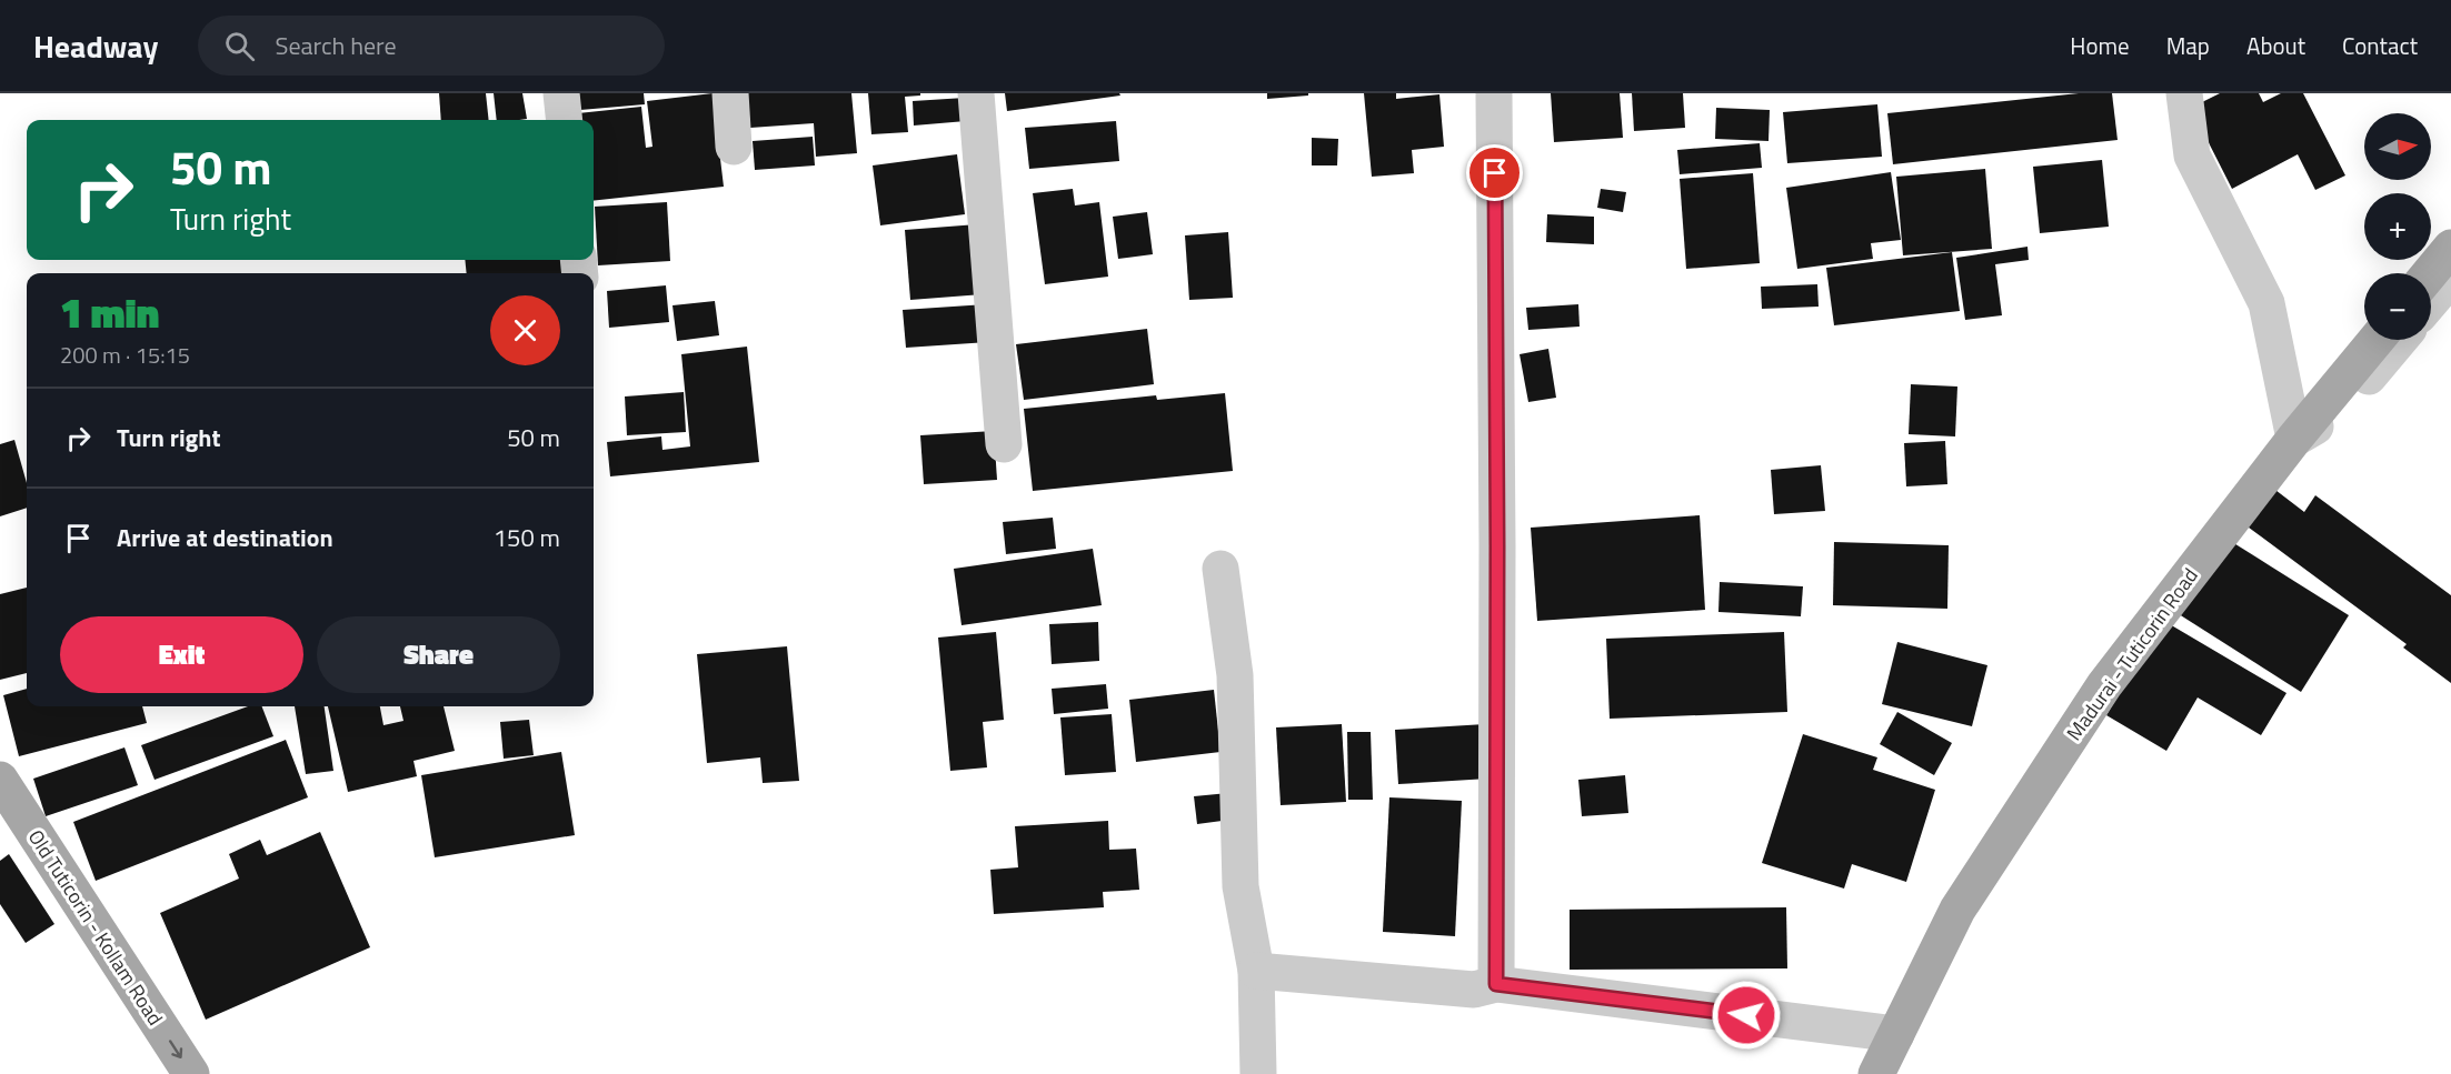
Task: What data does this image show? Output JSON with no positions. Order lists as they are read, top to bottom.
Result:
{
  "streets": {
    "main road": ["Madurai - Tuticorin Road", "Old Tuticorin - Kollam Road"]
  },
  "one_way": ["Old Tuticorin - Kollam Road"],
  "north": "right",
  "page": {
    "header": "Headway",
    "search": "Search here",
    "nav": [
      "Home",
      "Map",
      "About",
      "Contact"
    ],
    "map_buttons": ["+", "−"],
    "turn": ["50 m", "Turn right"],
    "heading": ["1 min", "200 m · 15:15"],
    "list": [
      {
        "name": "Turn right",
        "value": "50 m"
      },
      {
        "name": "Arrive at destination",
        "value": "150 m"
      }
    ],
    "buttons": ["Exit", "Share"]
  }
}
